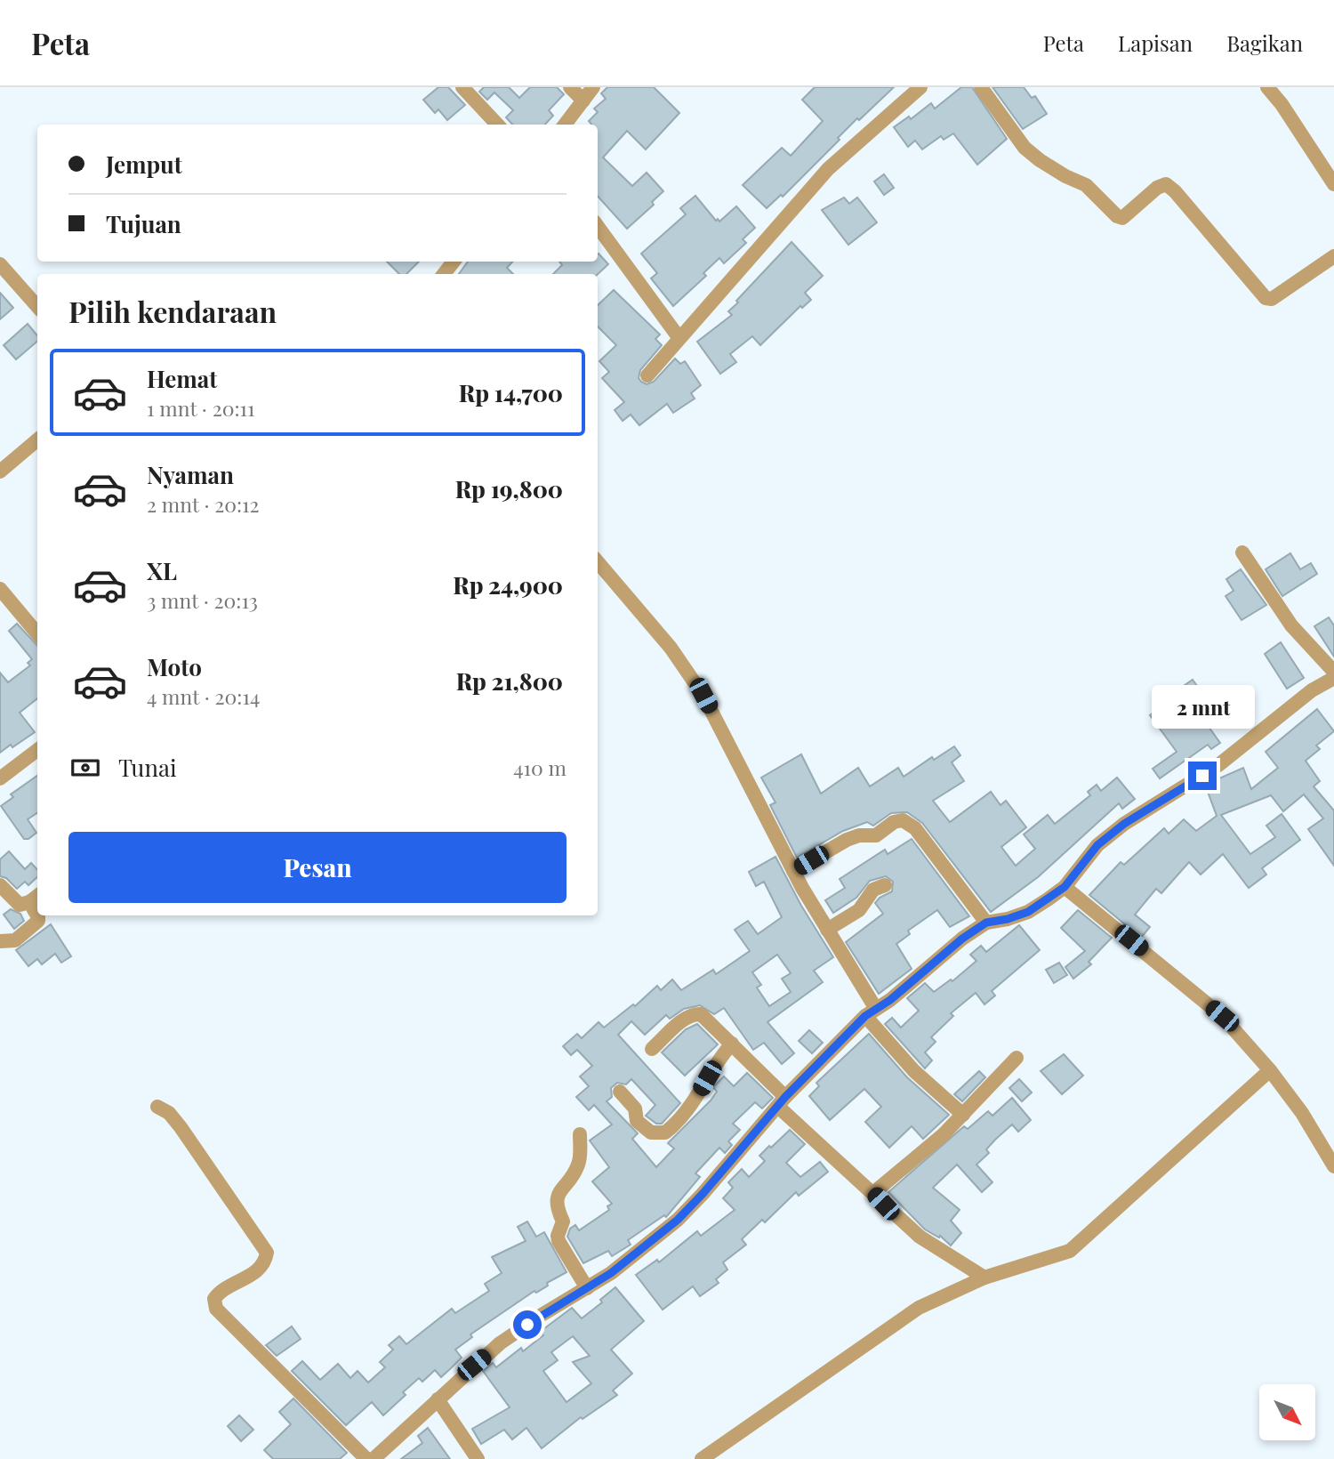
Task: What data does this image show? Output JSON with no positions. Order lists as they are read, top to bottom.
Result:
{
  "north": "bottom right",
  "page": {
    "header": "Peta",
    "nav": ["Peta", "Lapisan", "Bagikan"],
    "banner": ["Jemput", "Tujuan"],
    "heading": "Pilih kendaraan",
    "list": [
      {
        "name": "Hemat",
        "note": "1 mnt · 20:11",
        "value": "Rp 14,700"
      },
      {
        "name": "Nyaman",
        "note": "2 mnt · 20:12",
        "value": "Rp 19,800"
      },
      {
        "name": "XL",
        "note": "3 mnt · 20:13",
        "value": "Rp 24,900"
      },
      {
        "name": "Moto",
        "note": "4 mnt · 20:14",
        "value": "Rp 21,800"
      }
    ],
    "bubble": "2 mnt",
    "pay": ["Tunai", "410 m"],
    "buttons": "Pesan"
  }
}
